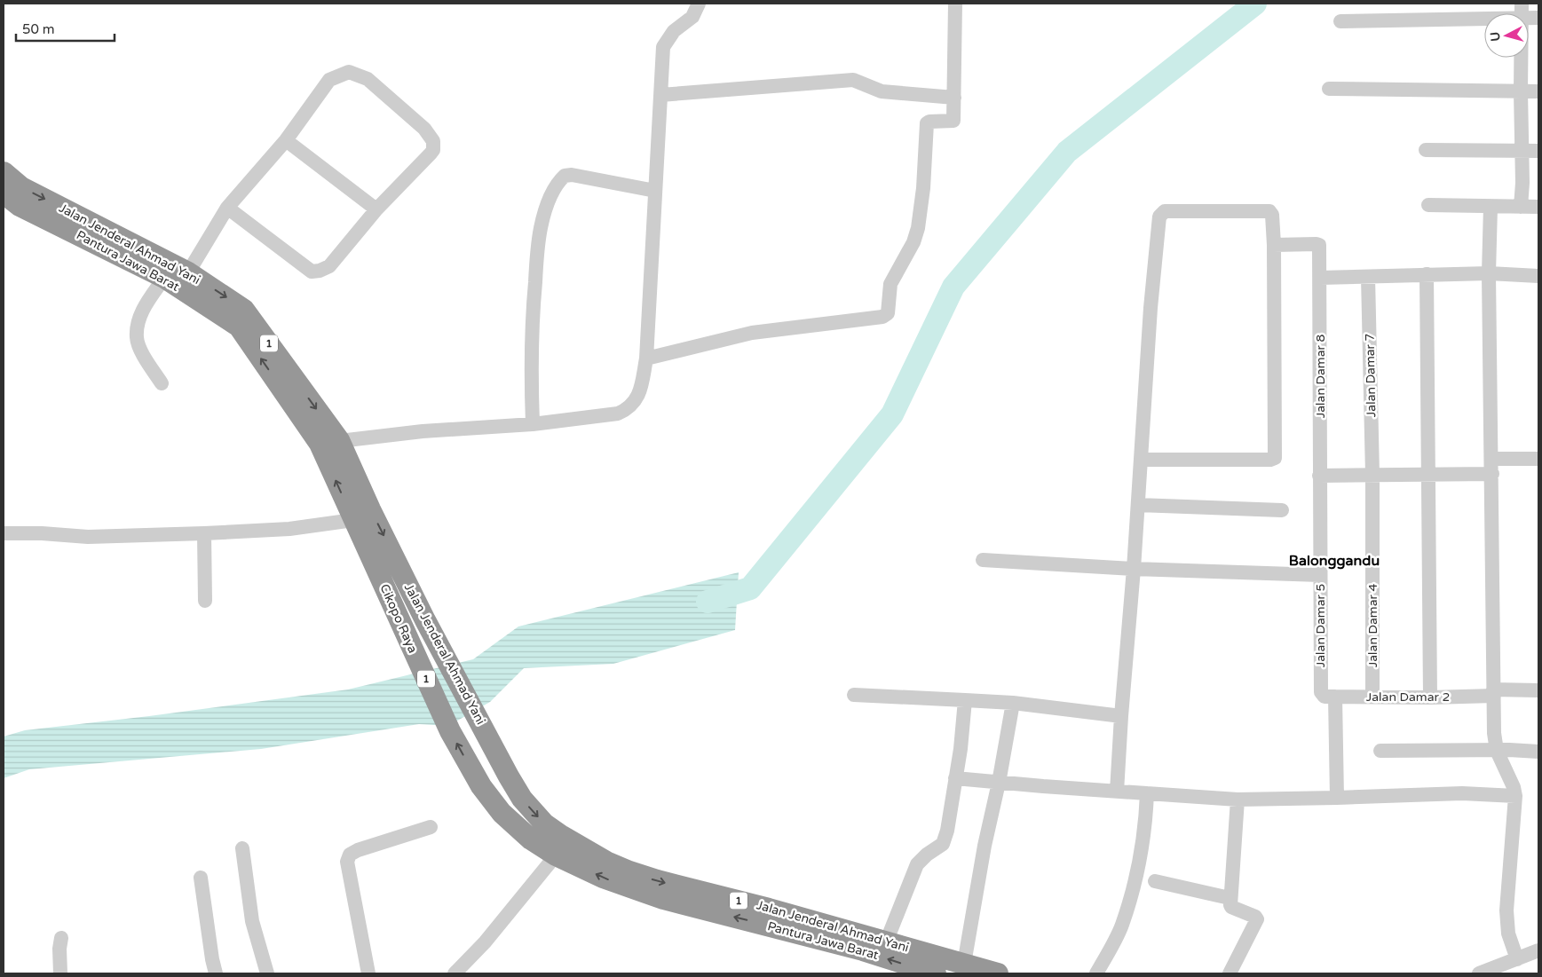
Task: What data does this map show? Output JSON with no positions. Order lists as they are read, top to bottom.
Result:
{
  "streets": {
    "highway": [
      "Jalan Jenderal Ahmad Yani",
      "Pantura Jawa Barat",
      "1",
      "Cikopo Raya"
    ],
    "street": [
      "Jalan Damar 7",
      "Jalan Damar 8",
      "Jalan Damar 5",
      "Jalan Damar 4",
      "Jalan Damar 2"
    ]
  },
  "crossings": [
    ["Jalan Jenderal Ahmad Yani", "Pantura Jawa Barat"],
    ["Pantura Jawa Barat", "Cikopo Raya"],
    ["Jalan Damar 7", "Jalan Damar 4"],
    ["Jalan Damar 8", "Jalan Damar 5"],
    ["Jalan Damar 5", "Jalan Damar 2"],
    ["Jalan Damar 4", "Jalan Damar 2"]
  ],
  "one_way": ["Jalan Jenderal Ahmad Yani", "Pantura Jawa Barat", "Cikopo Raya"],
  "districts": ["Balonggandu"],
  "scale_bar": "50 m",
  "north": "left"
}
